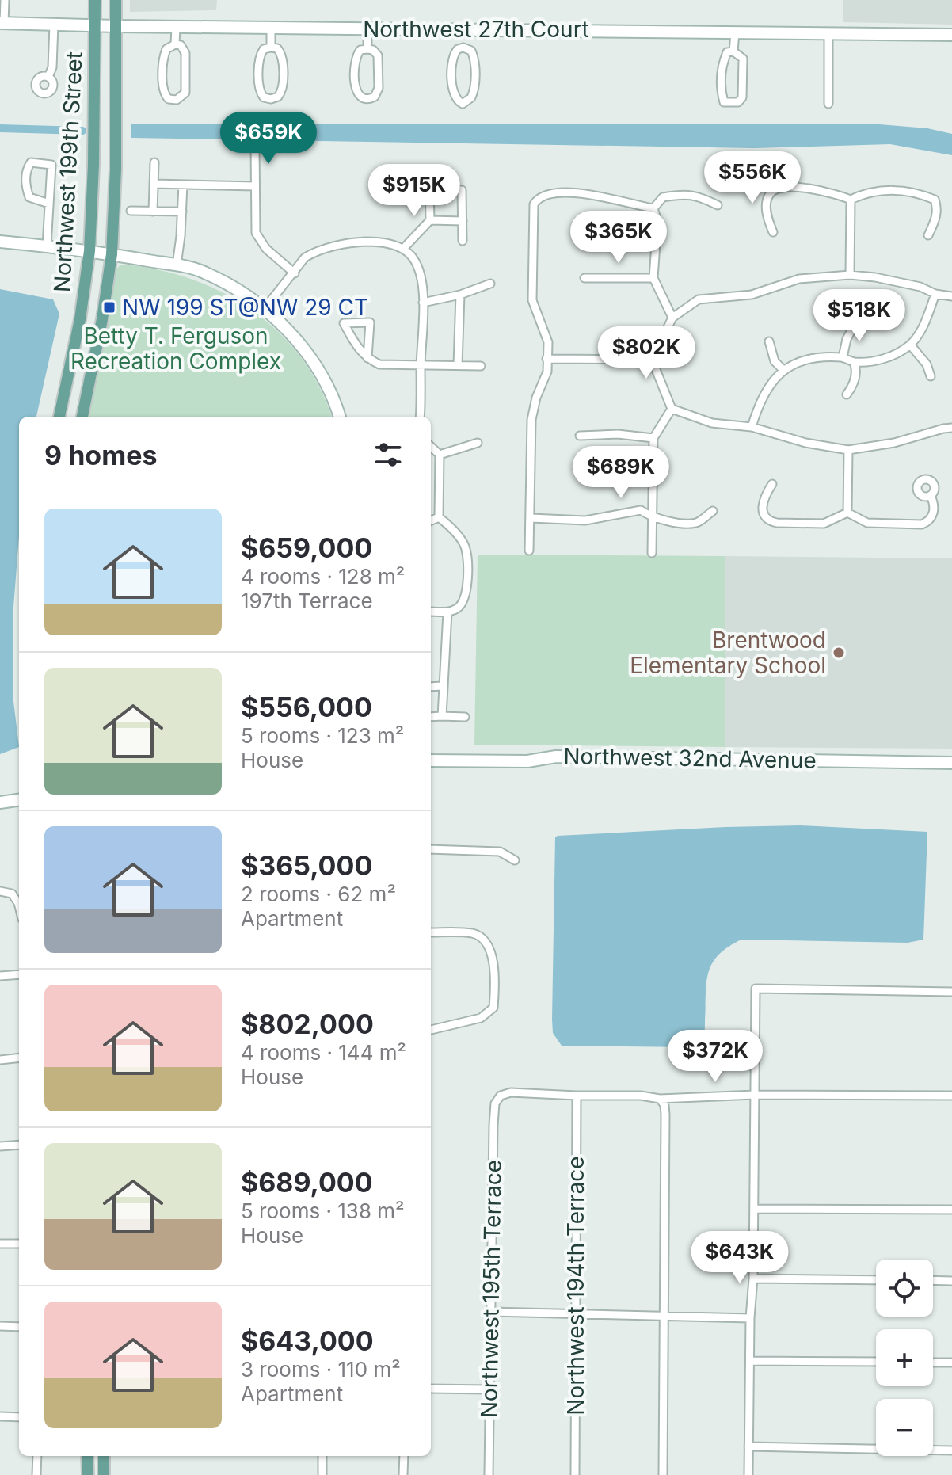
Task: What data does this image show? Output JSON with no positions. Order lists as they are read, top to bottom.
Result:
{
  "streets": {
    "main road": ["Northwest 199th Street"],
    "street": [
      "Northwest 27th Court",
      "Northwest 32nd Avenue",
      "Northwest 194th Terrace",
      "Northwest 195th Terrace"
    ]
  },
  "crossings": [
    ["Northwest 27th Court", "Northwest 199th Street"],
    ["Northwest 194th Terrace", "Northwest 195th Terrace"]
  ],
  "parks": ["Betty T. Ferguson Recreation Complex"],
  "places": {
    "transit": ["NW 199 ST@NW 29 CT"],
    "other": ["Brentwood Elementary School"]
  },
  "page": {
    "price": [
      "$659K",
      "$556K",
      "$915K",
      "$365K",
      "$518K",
      "$802K",
      "$689K",
      "$372K",
      "$643K"
    ],
    "heading": "9 homes",
    "list": [
      {
        "name": "$659,000",
        "note": "4 rooms · 128 m² · 197th Terrace"
      },
      {
        "name": "$556,000",
        "note": "5 rooms · 123 m² · House"
      },
      {
        "name": "$365,000",
        "note": "2 rooms · 62 m² · Apartment"
      },
      {
        "name": "$802,000",
        "note": "4 rooms · 144 m² · House"
      },
      {
        "name": "$689,000",
        "note": "5 rooms · 138 m² · House"
      },
      {
        "name": "$643,000",
        "note": "3 rooms · 110 m² · Apartment"
      }
    ],
    "map_buttons": ["+", "−"]
  }
}
